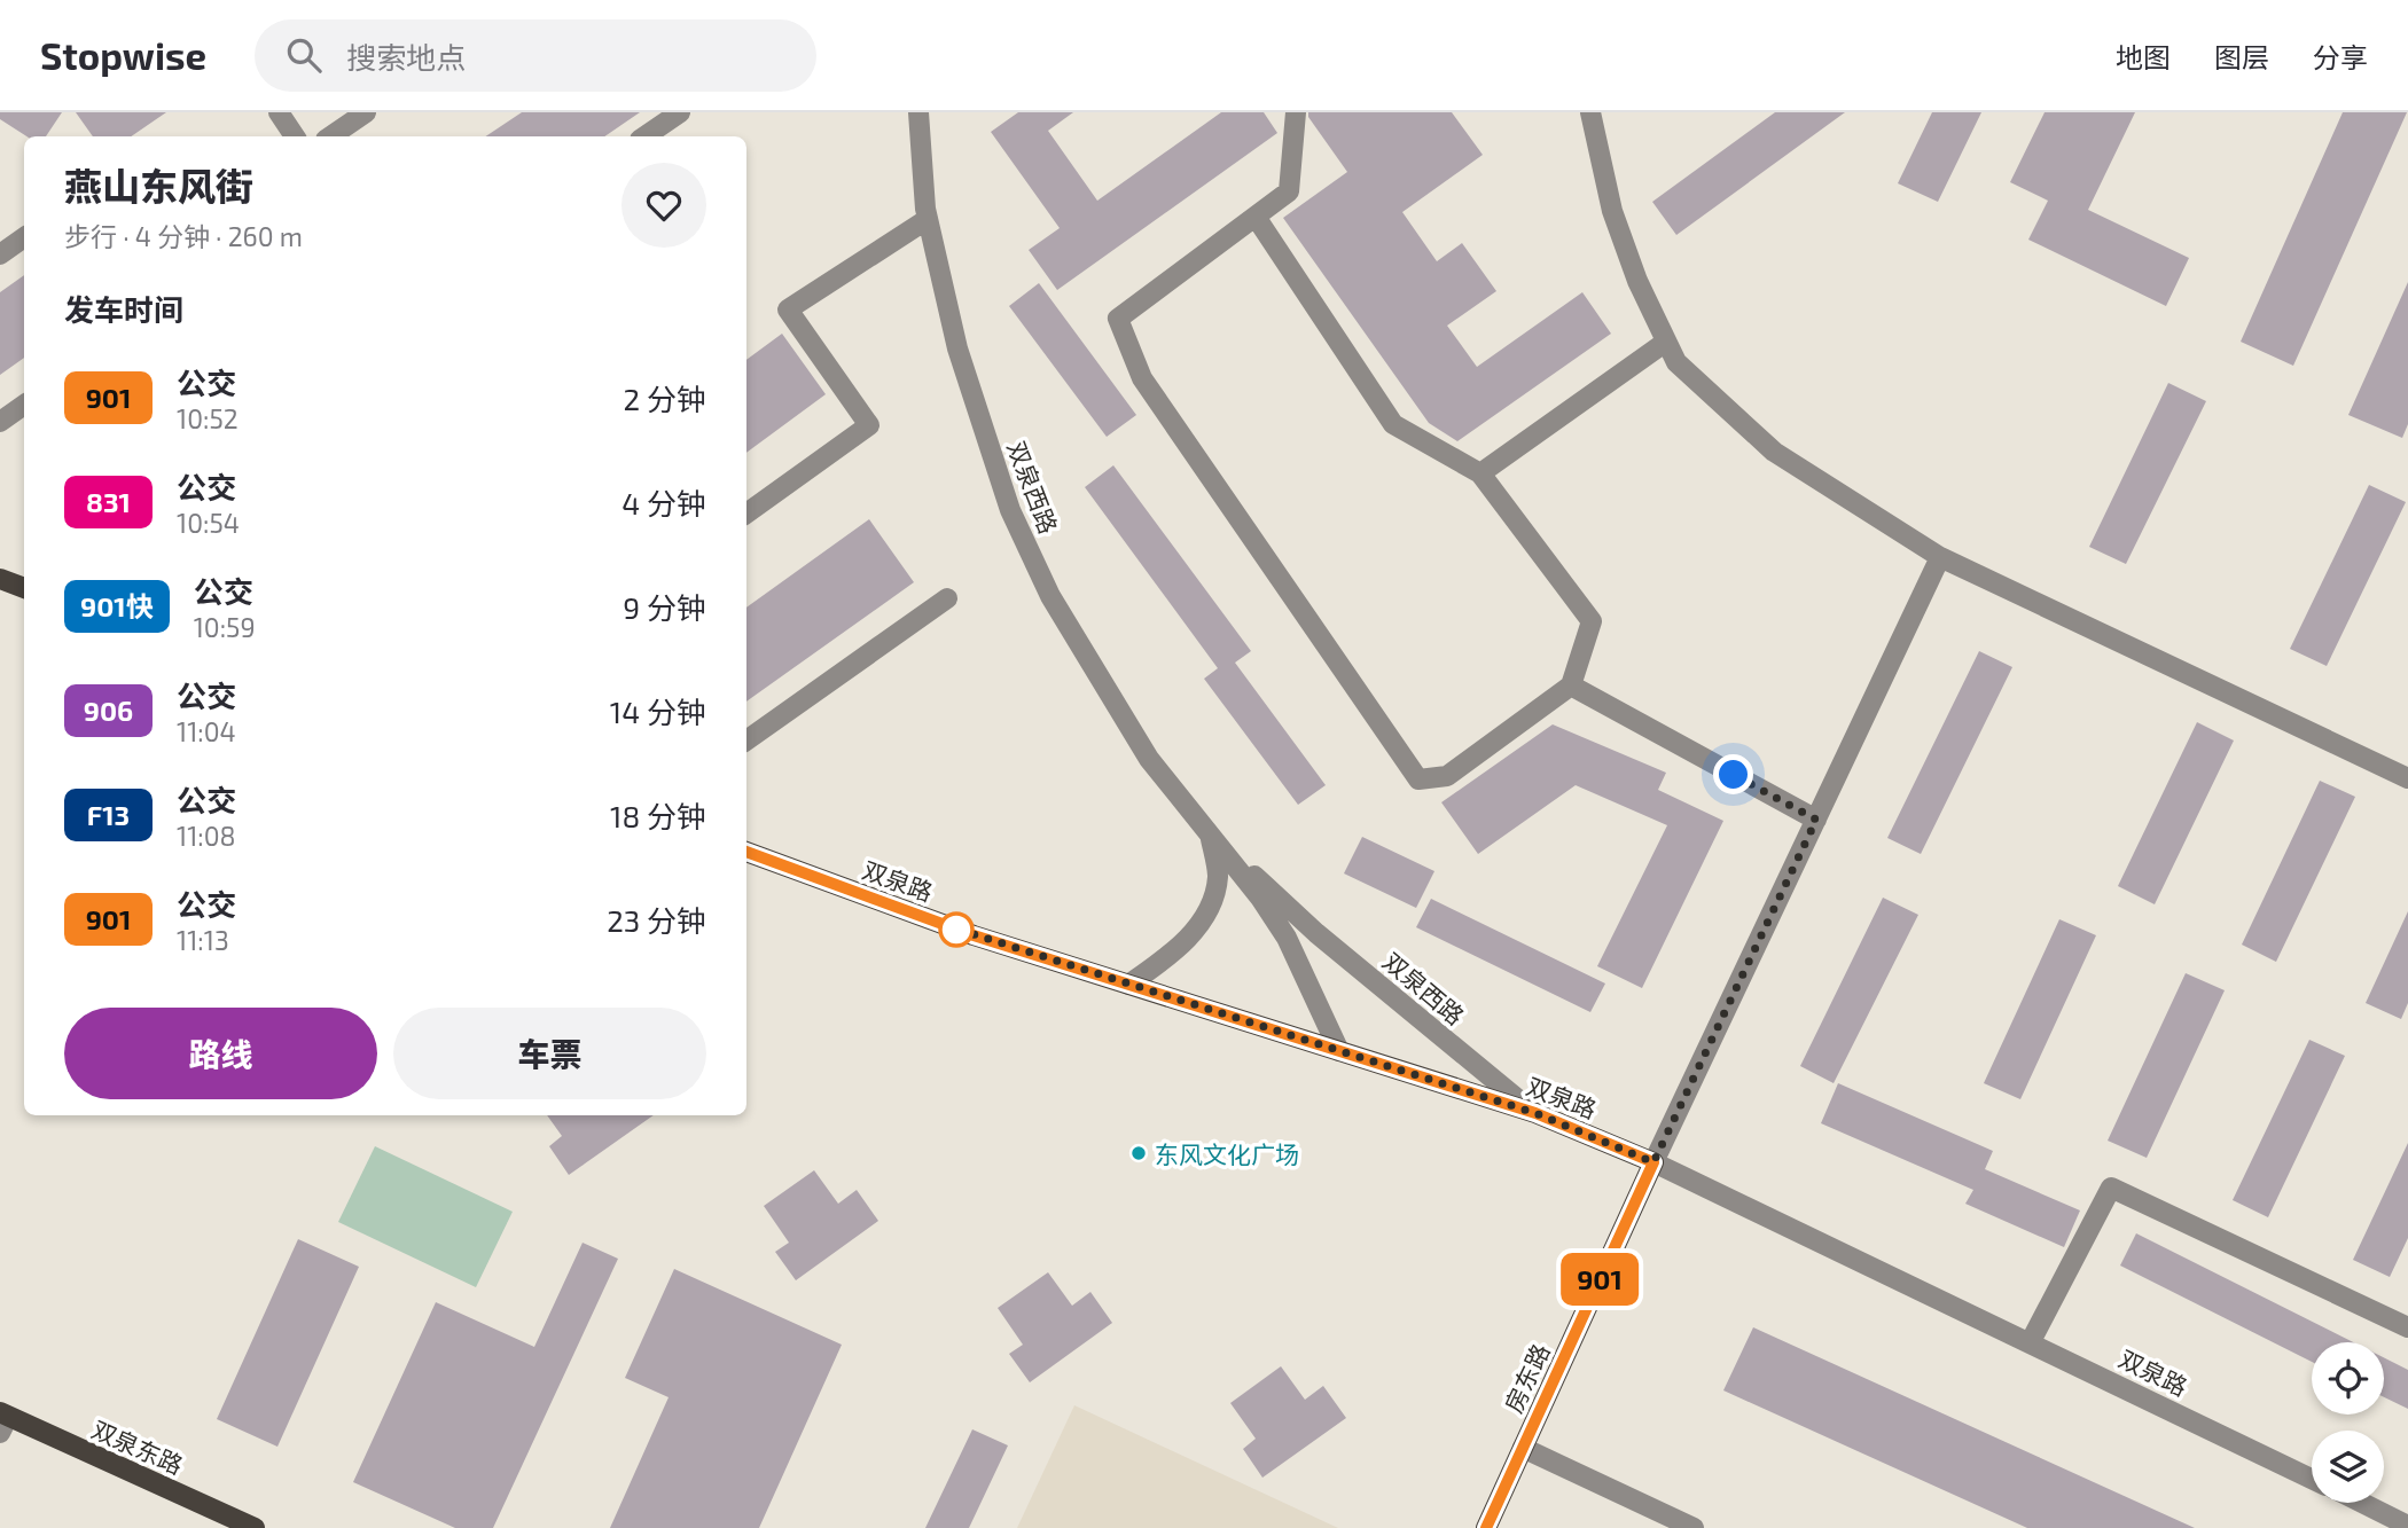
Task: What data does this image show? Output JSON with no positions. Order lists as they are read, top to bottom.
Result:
{
  "streets": {
    "main road": ["双泉路", "房东路", "双泉东路"],
    "street": ["双泉西路"]
  },
  "crossings": [
    ["双泉西路", "双泉路"],
    ["双泉路", "房东路"]
  ],
  "places": ["东风文化广场"],
  "lines": ["bus line 901"],
  "page": {
    "header": "Stopwise",
    "search": "搜索地点",
    "nav": ["地图", "图层", "分享"],
    "on_map": "901",
    "heading": [
      ["燕山东风街", "步行 · 4 分钟 · 260 m"],
      "发车时间"
    ],
    "list": [
      {
        "mark": "901",
        "name": "公交",
        "note": "10:52",
        "value": "2 分钟"
      },
      {
        "mark": "831",
        "name": "公交",
        "note": "10:54",
        "value": "4 分钟"
      },
      {
        "mark": "901快",
        "name": "公交",
        "note": "10:59",
        "value": "9 分钟"
      },
      {
        "mark": "906",
        "name": "公交",
        "note": "11:04",
        "value": "14 分钟"
      },
      {
        "mark": "F13",
        "name": "公交",
        "note": "11:08",
        "value": "18 分钟"
      },
      {
        "mark": "901",
        "name": "公交",
        "note": "11:13",
        "value": "23 分钟"
      }
    ],
    "buttons": ["路线", "车票"]
  }
}
